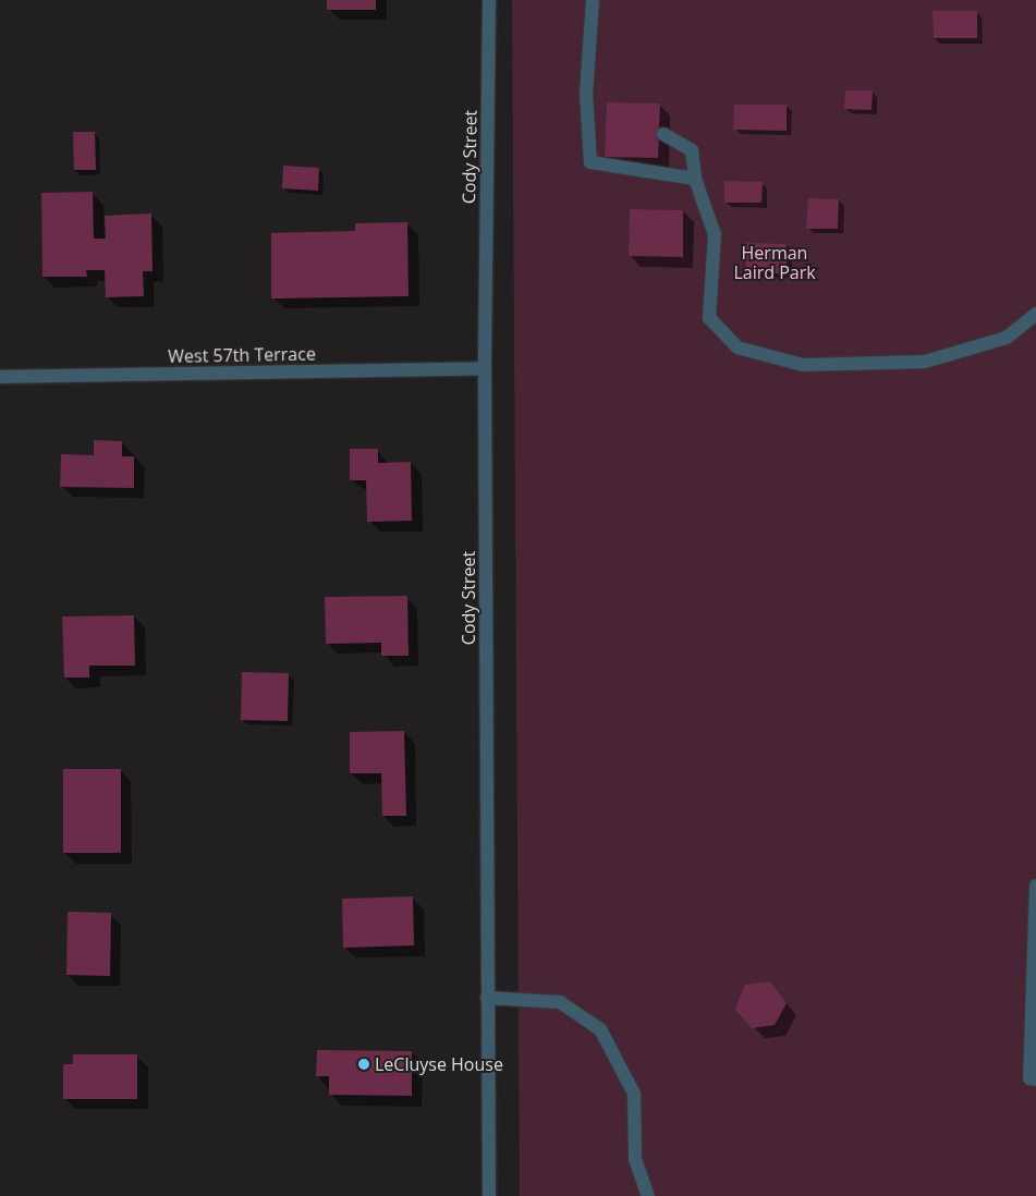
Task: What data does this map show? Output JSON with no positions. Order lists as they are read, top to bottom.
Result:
{
  "streets": {
    "street": ["Cody Street", "West 57th Terrace"]
  },
  "crossings": [
    ["Cody Street", "West 57th Terrace"]
  ],
  "parks": ["Herman Laird Park"],
  "places": ["LeCluyse House"]
}
